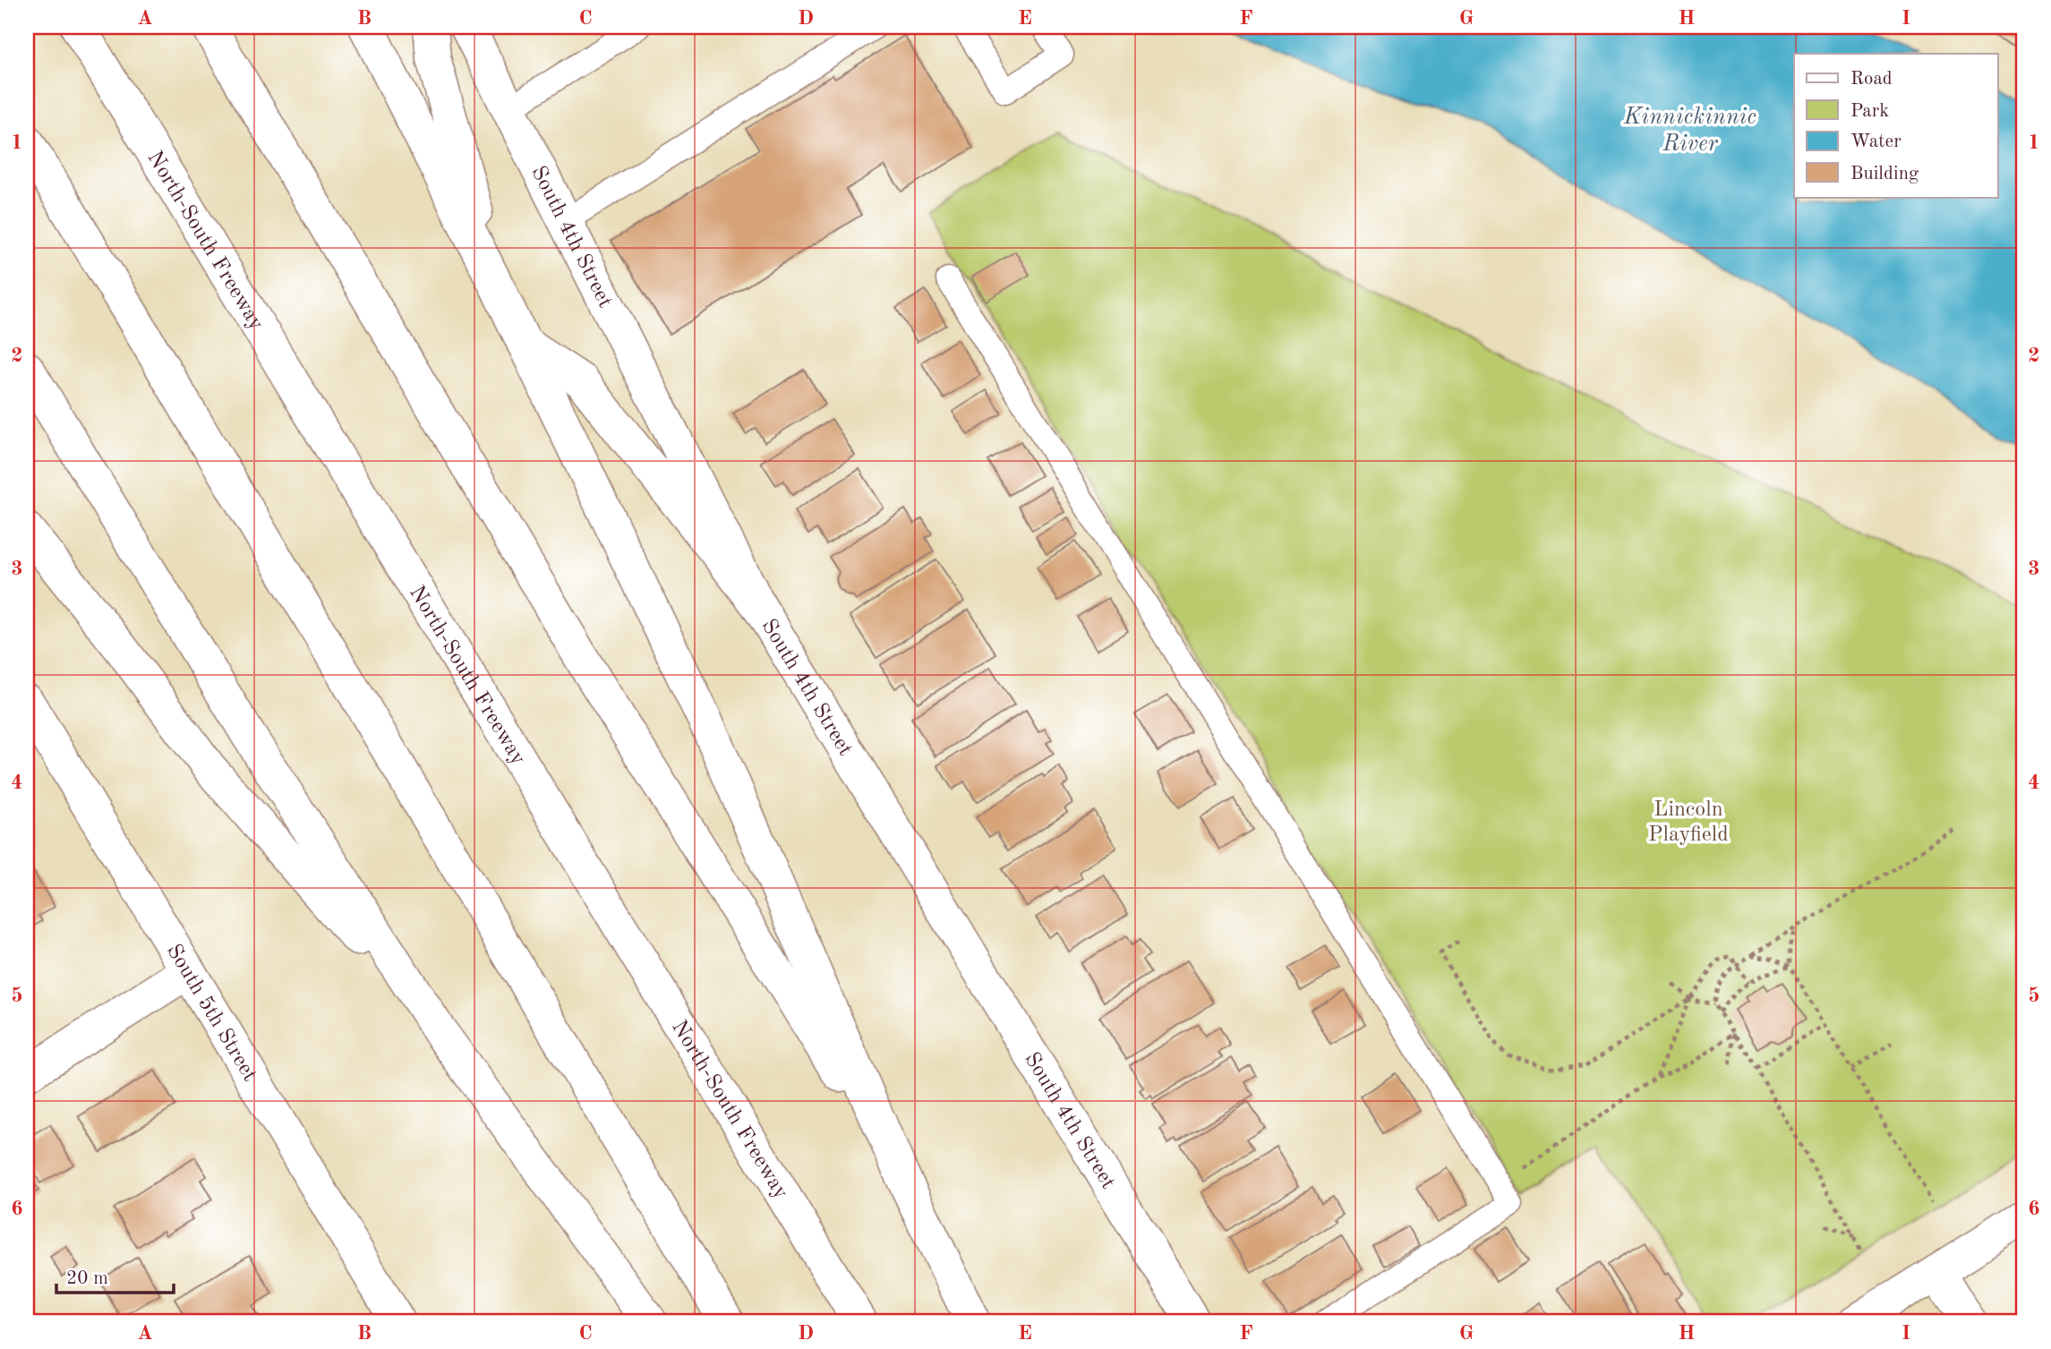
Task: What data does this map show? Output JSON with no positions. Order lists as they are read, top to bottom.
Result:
{
  "streets": {
    "main road": ["South 4th Street", "North-South Freeway", "South 5th Street"]
  },
  "water": ["Kinnickinnic River"],
  "parks": ["Lincoln Playfield"],
  "legend": [
    "Road",
    "Park",
    "Water",
    "Building"
  ],
  "scale_bar": "20 m",
  "grid": {
    "columns": [
      "A",
      "B",
      "C",
      "D",
      "E",
      "F",
      "G",
      "H",
      "I"
    ],
    "rows": [
      "1",
      "2",
      "3",
      "4",
      "5",
      "6"
    ]
  }
}
